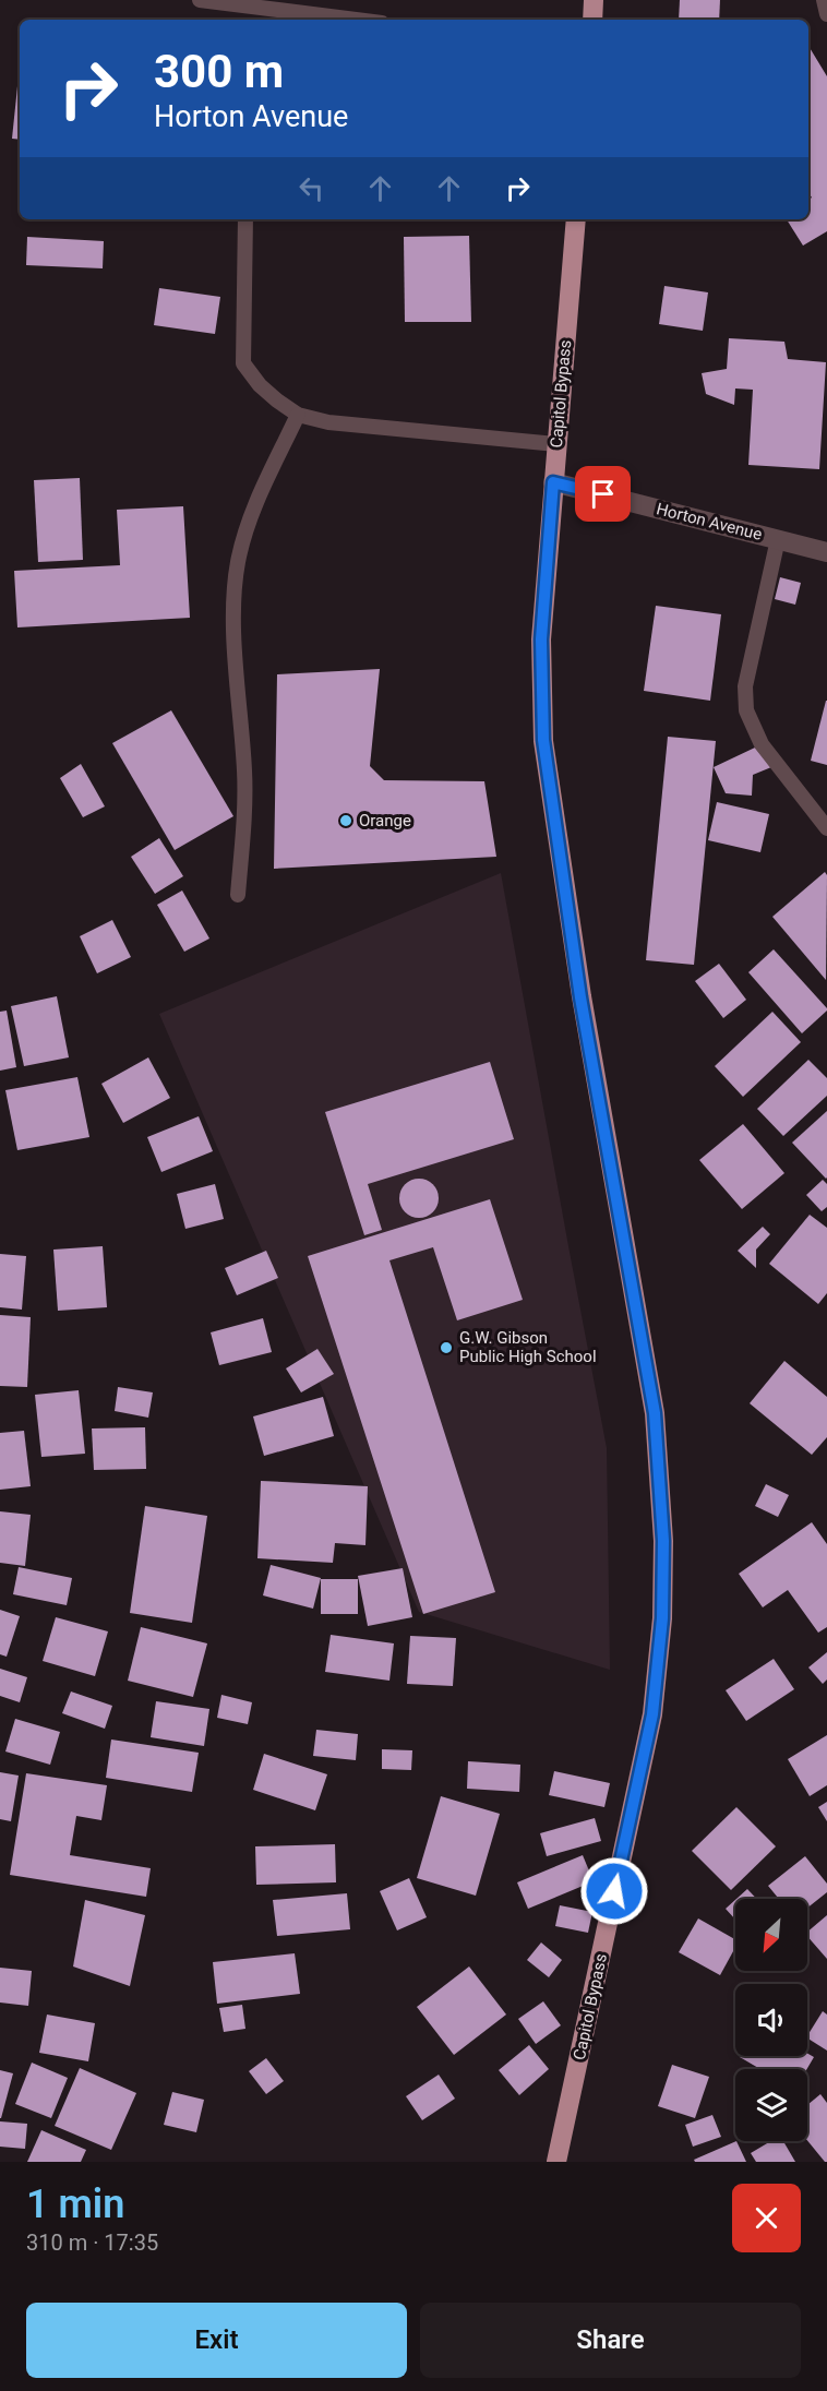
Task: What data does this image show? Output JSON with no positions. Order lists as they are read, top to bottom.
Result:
{
  "streets": {
    "highway": ["Capitol Bypass"],
    "street": ["Horton Avenue"]
  },
  "crossings": [
    ["Capitol Bypass", "Horton Avenue"]
  ],
  "places": ["Orange", "G.W. Gibson Public High School"],
  "north": "bottom left",
  "page": {
    "turn": ["300 m", "Horton Avenue"],
    "heading": ["1 min", "310 m · 17:35"],
    "buttons": ["Exit", "Share"]
  }
}
